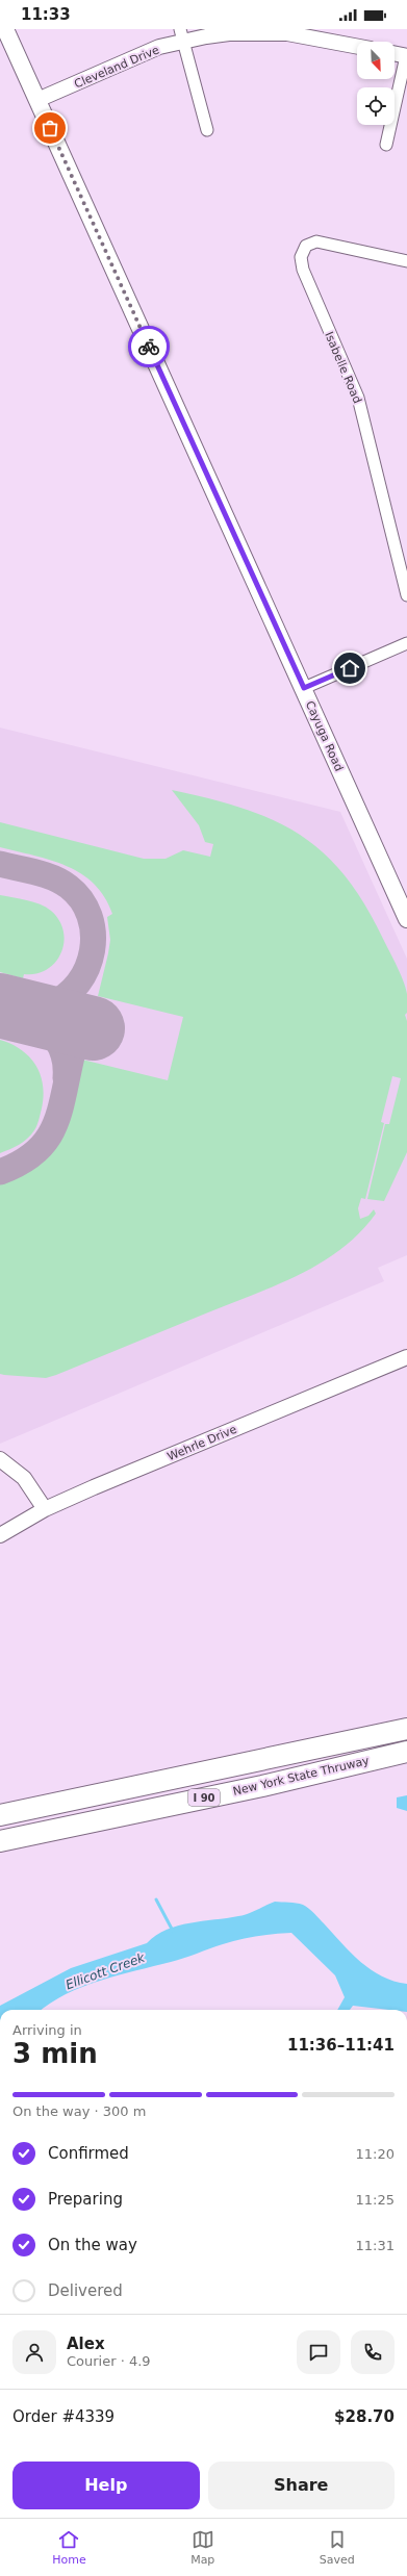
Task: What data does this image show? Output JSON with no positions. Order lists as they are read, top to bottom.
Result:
{
  "streets": {
    "highway": ["New York State Thruway", "I 90"],
    "main road": ["Cayuga Road"],
    "street": ["Cleveland Drive", "Isabelle Road", "Wehrle Drive"]
  },
  "crossings": [
    ["Cleveland Drive", "Cayuga Road"]
  ],
  "water": ["Ellicott Creek"],
  "north": "bottom right",
  "page": {
    "status": "11:33",
    "heading": ["3 min", "Arriving in", "11:36–11:41"],
    "panel": [
      "Alex",
      "Courier · 4.9",
      "Order #4339",
      "$28.70"
    ],
    "bar": "On the way · 300 m",
    "list": [
      ["Confirmed", "11:20"],
      ["Preparing", "11:25"],
      ["On the way", "11:31"],
      "Delivered"
    ],
    "buttons": ["Help", "Share"],
    "tabs": ["Home", "Map", "Saved"]
  }
}
